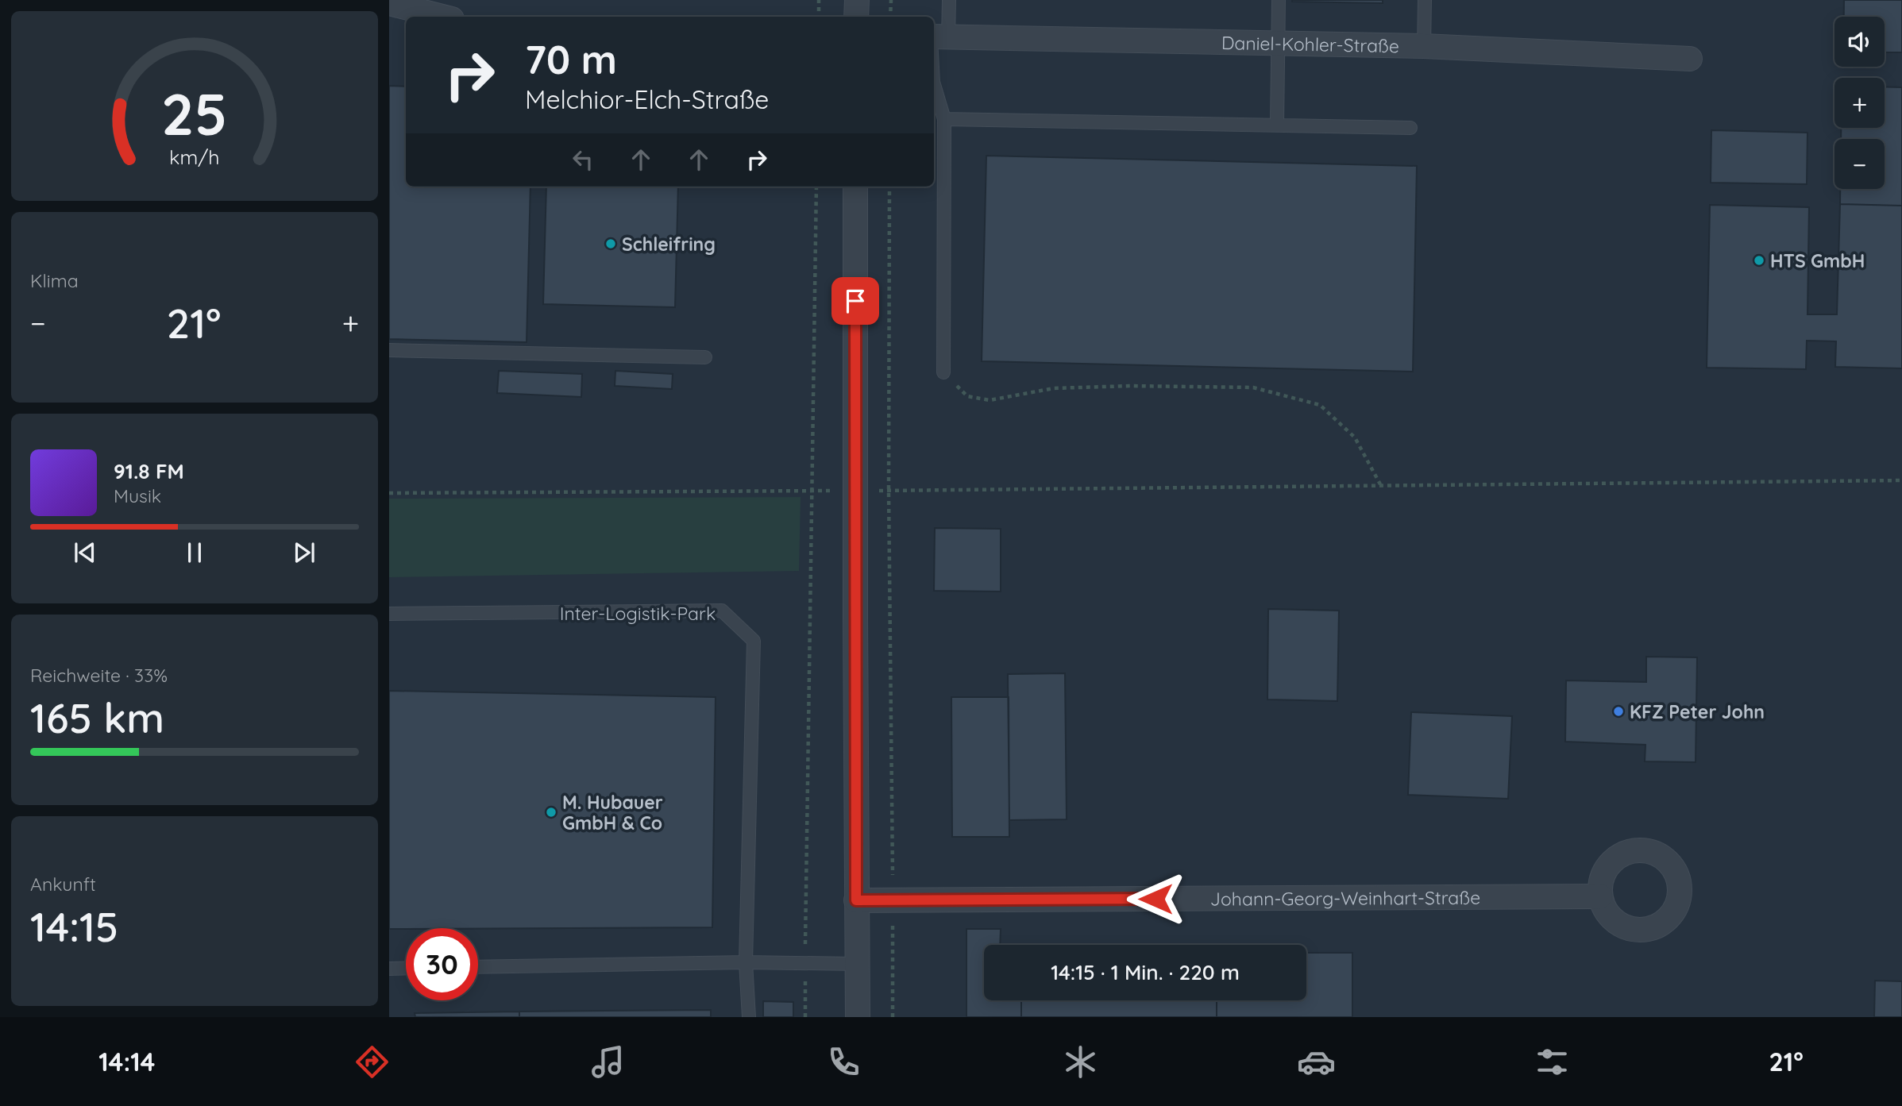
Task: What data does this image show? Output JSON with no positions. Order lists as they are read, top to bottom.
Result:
{
  "streets": {
    "street": ["Daniel-Kohler-Straße", "Johann-Georg-Weinhart-Straße"],
    "lane": ["Inter-Logistik-Park"]
  },
  "places": [
    "Schleifring",
    "HTS GmbH",
    "KFZ Peter John",
    "M. Hubauer GmbH & Co"
  ],
  "page": {
    "map_buttons": ["+", "−"],
    "turn": ["70 m", "Melchior-Elch-Straße"],
    "tile": [
      "Klima",
      ["Reichweite · 33%", "165 km"],
      ["Ankunft", "14:15"]
    ],
    "heat": ["−", "21°", "+"],
    "song": ["91.8 FM", "Musik"],
    "limit": "30",
    "trip": "14:15 · 1 Min. · 220 m",
    "tabs": ["14:14", "21°"],
    "gauge": ["25", "km/h"]
  }
}
